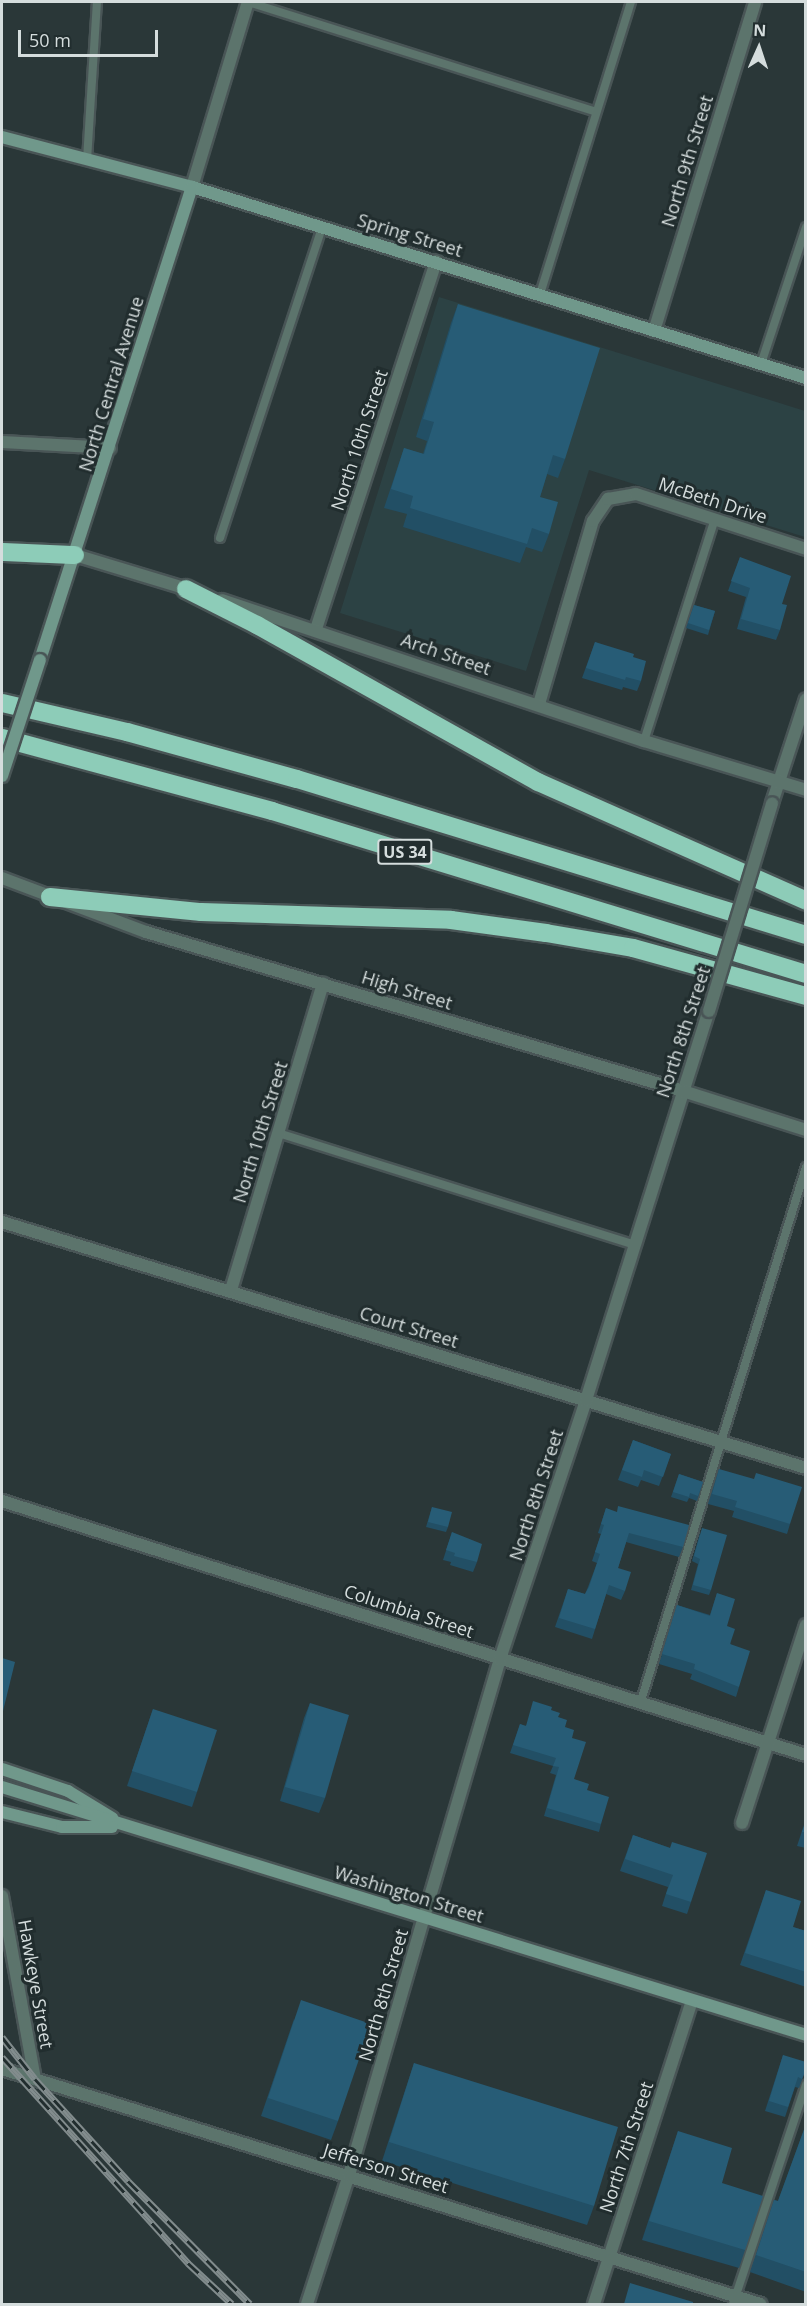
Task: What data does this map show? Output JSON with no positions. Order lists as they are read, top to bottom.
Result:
{
  "streets": {
    "highway": ["US 34"],
    "main road": ["Spring Street", "North Central Avenue", "Washington Street"],
    "street": [
      "North 9th Street",
      "North 10th Street",
      "McBeth Drive",
      "Arch Street",
      "High Street",
      "North 8th Street",
      "Court Street",
      "Columbia Street",
      "Hawkeye Street",
      "North 7th Street",
      "Jefferson Street"
    ]
  },
  "crossings": [
    ["North 9th Street", "Spring Street"],
    ["Spring Street", "North Central Avenue"],
    ["Spring Street", "North 10th Street"],
    ["North Central Avenue", "Arch Street"],
    ["North 10th Street", "Arch Street"],
    ["North 10th Street", "High Street"],
    ["North 10th Street", "Court Street"],
    ["McBeth Drive", "Arch Street"],
    ["Arch Street", "North 8th Street"],
    ["High Street", "North 8th Street"],
    ["North 8th Street", "Court Street"],
    ["North 8th Street", "Columbia Street"],
    ["North 8th Street", "Washington Street"],
    ["North 8th Street", "Jefferson Street"],
    ["Washington Street", "North 7th Street"],
    ["Hawkeye Street", "Jefferson Street"],
    ["North 7th Street", "Jefferson Street"]
  ],
  "scale_bar": "50 m",
  "north": "top"
}
